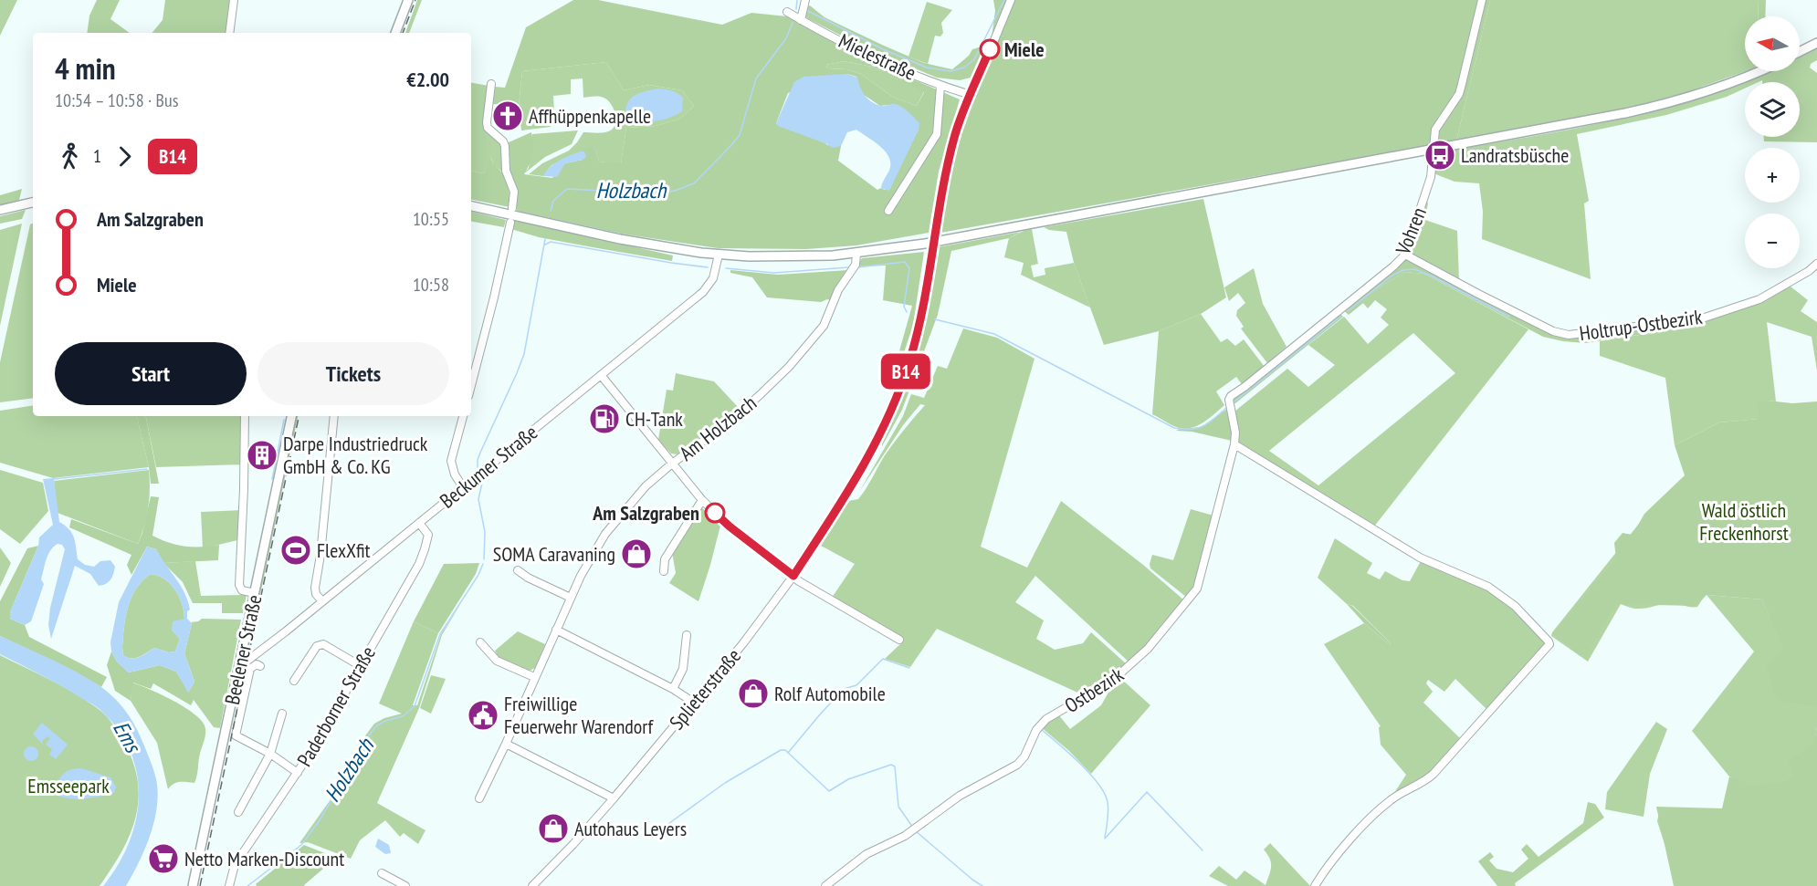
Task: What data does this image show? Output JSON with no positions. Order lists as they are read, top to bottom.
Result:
{
  "streets": {
    "main road": ["Beelener Straße"],
    "street": [
      "Mielestraße",
      "Vohren",
      "Holtrup-Ostbezirk",
      "Am Holzbach",
      "Beckumer Straße",
      "Splieterstraße",
      "Ostbezirk",
      "Paderborner Straße"
    ]
  },
  "crossings": [
    ["Mielestraße", "Splieterstraße"],
    ["Vohren", "Holtrup-Ostbezirk"],
    ["Vohren", "Ostbezirk"],
    ["Beckumer Straße", "Beelener Straße"],
    ["Beckumer Straße", "Paderborner Straße"]
  ],
  "water": ["Holzbach", "Ems"],
  "parks": ["Wald östlich Freckenhorst", "Emsseepark"],
  "places": {
    "other": ["Miele", "Am Salzgraben"],
    "church": ["Affhüppenkapelle"],
    "bus stop": ["Landratsbüsche"],
    "fuel station": ["CH-Tank"],
    "building": ["Darpe Industriedruck GmbH & Co. KG"],
    "sports": ["FlexXfit"],
    "shop": ["SOMA Caravaning", "Rolf Automobile", "Autohaus Leyers"],
    "public building": ["Freiwillige Feuerwehr Warendorf"],
    "supermarket": ["Netto Marken-Discount"]
  },
  "lines": ["bus line B14"],
  "north": "left",
  "page": {
    "on_map": "B14",
    "map_buttons": ["+", "−"],
    "heading": ["4 min", "10:54 – 10:58 · Bus", "€2.00"],
    "legs": ["1", "B14"],
    "list": [
      {
        "name": "Am Salzgraben",
        "value": "10:55"
      },
      {
        "name": "Miele",
        "value": "10:58"
      }
    ],
    "buttons": ["Start", "Tickets"]
  }
}
